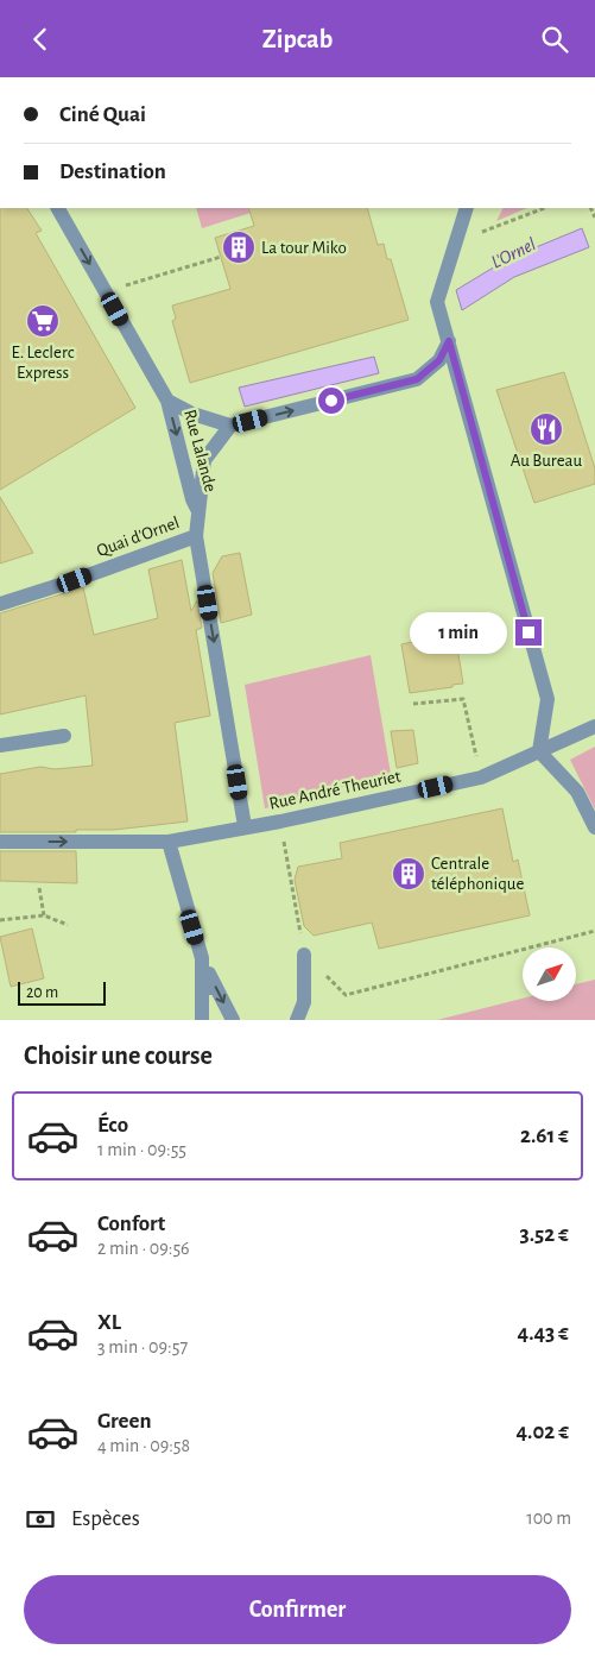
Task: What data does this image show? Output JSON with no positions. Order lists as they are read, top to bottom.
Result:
{
  "streets": {
    "street": ["Rue Lalande", "Quai d'Ornel", "Rue André Theuriet"]
  },
  "crossings": [
    ["Rue Lalande", "Quai d'Ornel"]
  ],
  "one_way": ["Rue Lalande"],
  "water": ["L'Ornel"],
  "places": {
    "building": ["La tour Miko", "Centrale téléphonique"],
    "supermarket": ["E. Leclerc Express"],
    "restaurant": ["Au Bureau"]
  },
  "scale_bar": "20 m",
  "north": "top right",
  "page": {
    "header": "Zipcab",
    "banner": ["Ciné Quai", "Destination"],
    "bubble": "1 min",
    "scale": "20 m",
    "heading": "Choisir une course",
    "list": [
      {
        "name": "Éco",
        "note": "1 min · 09:55",
        "value": "2.61 €"
      },
      {
        "name": "Confort",
        "note": "2 min · 09:56",
        "value": "3.52 €"
      },
      {
        "name": "XL",
        "note": "3 min · 09:57",
        "value": "4.43 €"
      },
      {
        "name": "Green",
        "note": "4 min · 09:58",
        "value": "4.02 €"
      }
    ],
    "pay": ["Espèces", "100 m"],
    "buttons": "Confirmer"
  }
}
